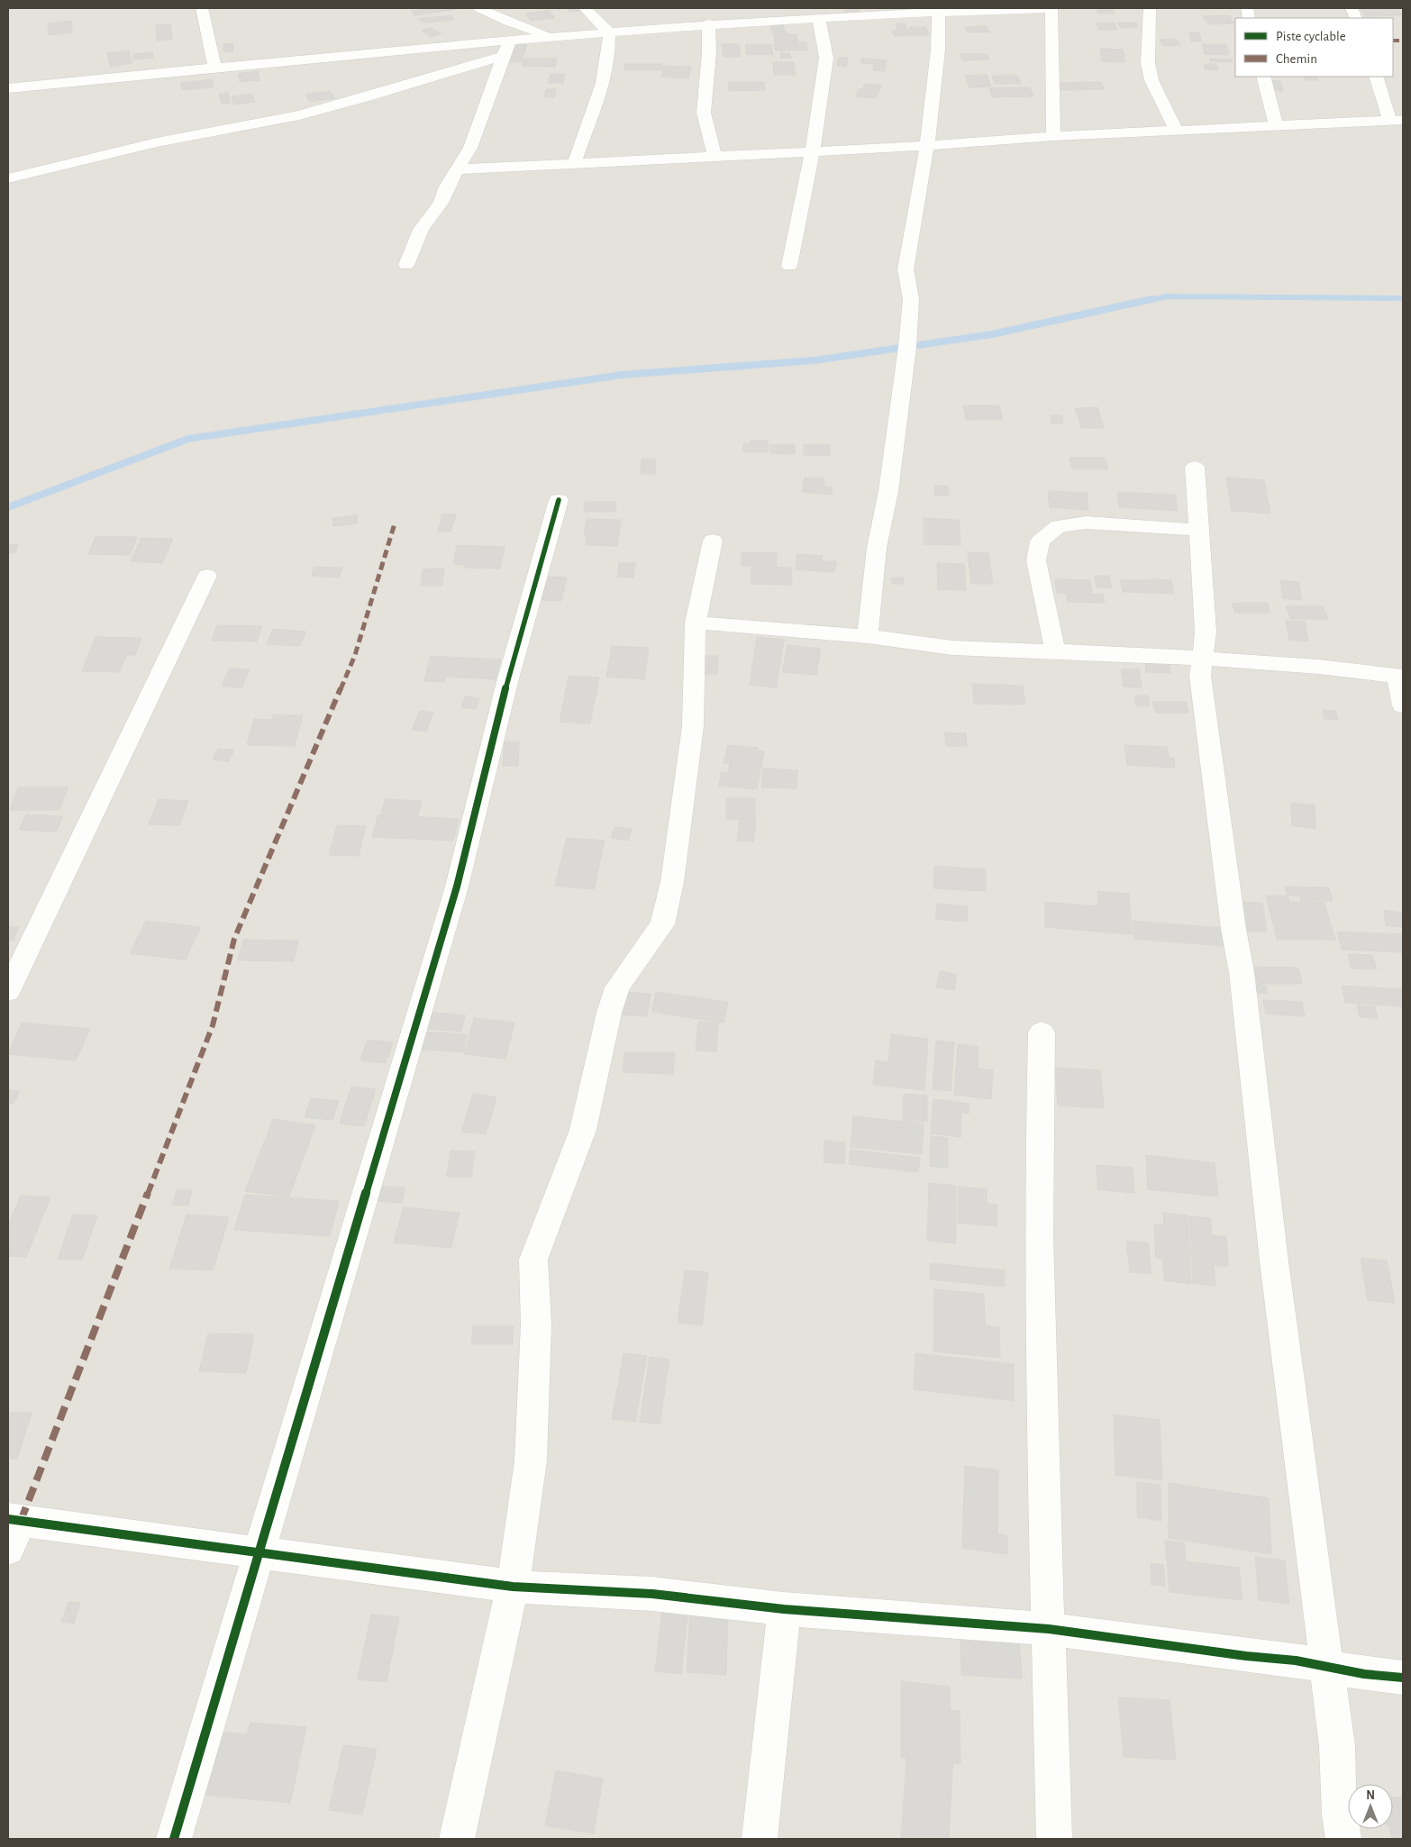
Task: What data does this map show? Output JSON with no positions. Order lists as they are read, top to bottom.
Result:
{
  "legend": ["Piste cyclable", "Chemin"],
  "north": "top"
}
